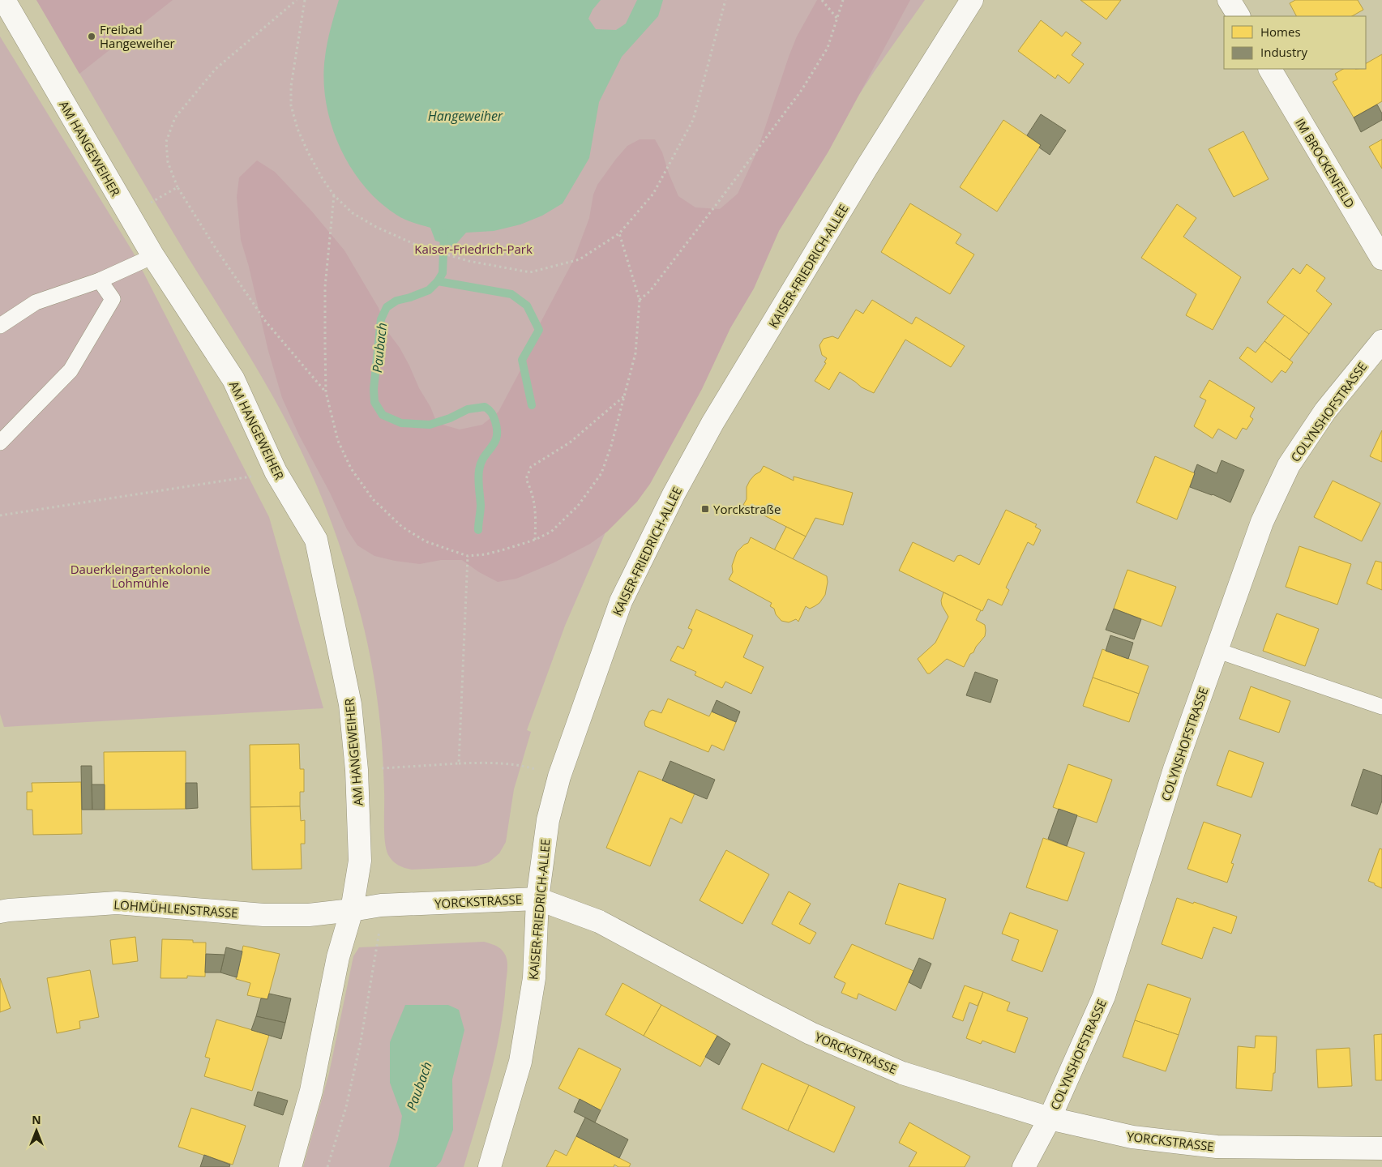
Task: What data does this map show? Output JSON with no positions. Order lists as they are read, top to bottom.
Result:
{
  "streets": {
    "street": [
      "AM HANGEWEIHER",
      "IM BROCKENFELD",
      "KAISER-FRIEDRICH-ALLEE",
      "COLYNSHOFSTRASSE",
      "YORCKSTRASSE",
      "LOHMÜHLENSTRASSE"
    ]
  },
  "crossings": [
    ["AM HANGEWEIHER", "YORCKSTRASSE"],
    ["AM HANGEWEIHER", "LOHMÜHLENSTRASSE"],
    ["KAISER-FRIEDRICH-ALLEE", "YORCKSTRASSE"],
    ["COLYNSHOFSTRASSE", "YORCKSTRASSE"],
    ["YORCKSTRASSE", "LOHMÜHLENSTRASSE"]
  ],
  "water": ["Hangeweiher", "Paubach"],
  "parks": ["Kaiser-Friedrich-Park", "Dauerkleingartenkolonie Lohmühle"],
  "places": {
    "other": ["Freibad Hangeweiher"],
    "transit": ["Yorckstraße"]
  },
  "legend": ["Homes", "Industry"],
  "north": "top"
}
